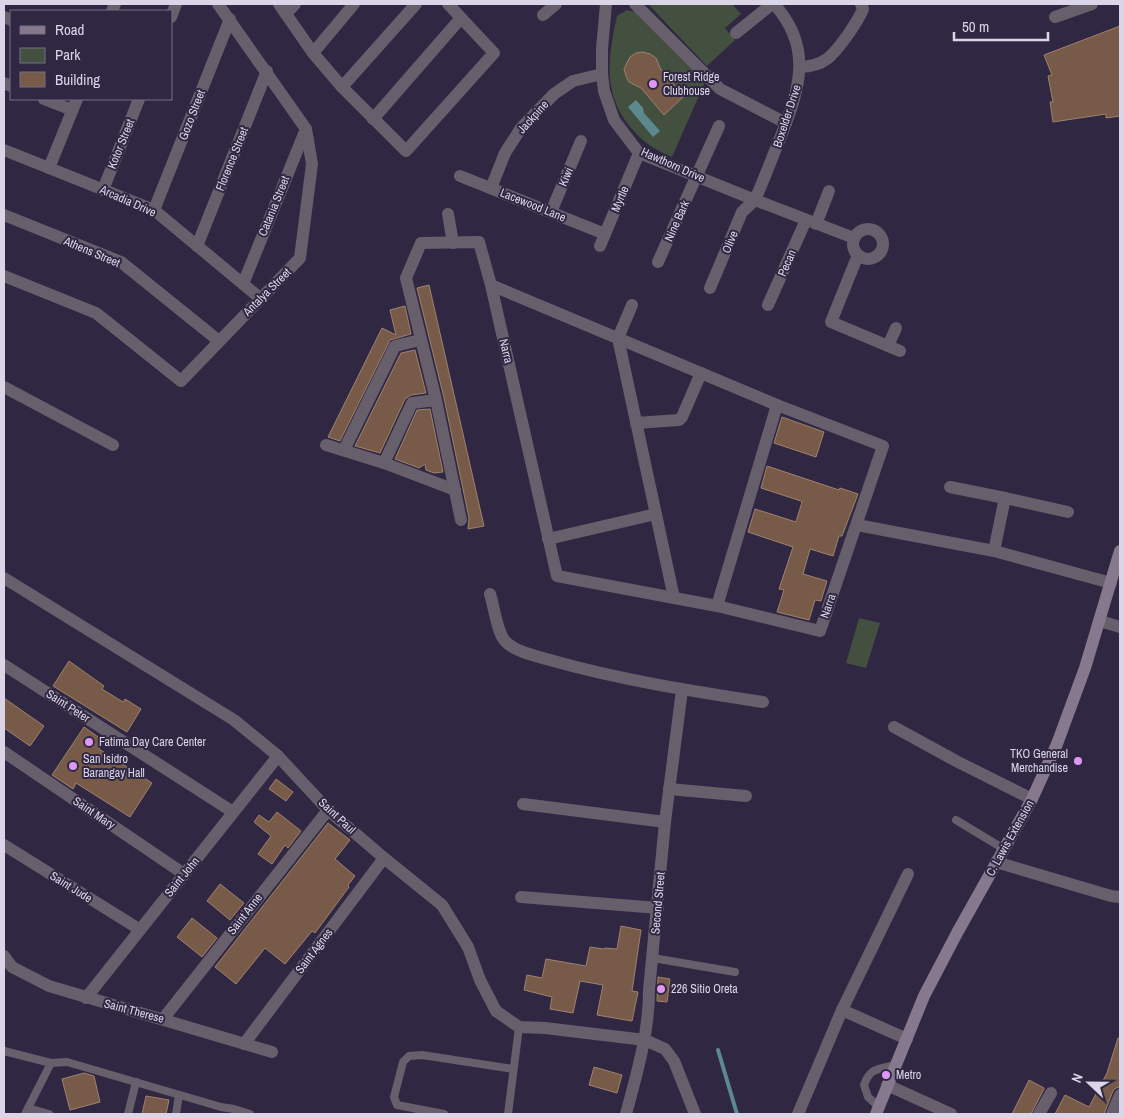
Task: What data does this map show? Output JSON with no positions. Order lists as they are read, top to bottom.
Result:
{
  "streets": {
    "street": [
      "Gozo Street",
      "Boxelder Drive",
      "Jackpine",
      "Kotor Street",
      "Florence Street",
      "Hawthorn Drive",
      "Kiwi",
      "Myrtle",
      "Arcadia Drive",
      "Lacewood Lane",
      "Catania Street",
      "Nine Bark",
      "Olive",
      "Athens Street",
      "Pecan",
      "Antalya Street",
      "Narra",
      "Saint Peter",
      "Saint Mary",
      "Saint Paul",
      "C. Lawis Extension",
      "Saint John",
      "Saint Jude",
      "Second Street",
      "Saint Anne",
      "Saint Agnes",
      "Saint Therese"
    ]
  },
  "crossings": [
    ["Gozo Street", "Arcadia Drive"],
    ["Gozo Street", "Antalya Street"],
    ["Boxelder Drive", "Hawthorn Drive"],
    ["Boxelder Drive", "Olive"],
    ["Jackpine", "Hawthorn Drive"],
    ["Jackpine", "Lacewood Lane"],
    ["Kotor Street", "Arcadia Drive"],
    ["Florence Street", "Arcadia Drive"],
    ["Florence Street", "Antalya Street"],
    ["Hawthorn Drive", "Myrtle"],
    ["Hawthorn Drive", "Nine Bark"],
    ["Hawthorn Drive", "Olive"],
    ["Hawthorn Drive", "Pecan"],
    ["Kiwi", "Lacewood Lane"],
    ["Myrtle", "Lacewood Lane"],
    ["Arcadia Drive", "Catania Street"],
    ["Arcadia Drive", "Antalya Street"],
    ["Catania Street", "Antalya Street"],
    ["Athens Street", "Antalya Street"],
    ["Saint Peter", "Saint John"],
    ["Saint Mary", "Saint John"],
    ["Saint Paul", "Saint John"],
    ["Saint Paul", "Saint Anne"],
    ["Saint Paul", "Saint Agnes"],
    ["Saint John", "Saint Jude"],
    ["Saint John", "Saint Therese"],
    ["Saint Anne", "Saint Therese"],
    ["Saint Agnes", "Saint Therese"]
  ],
  "places": [
    "Forest Ridge Clubhouse",
    "Fatima Day Care Center",
    "TKO General Merchandise",
    "San Isidro Barangay Hall",
    "226 Sitio Oreta",
    "Metro"
  ],
  "legend": ["Road", "Park", "Building"],
  "scale_bar": "50 m",
  "north": "left"
}
